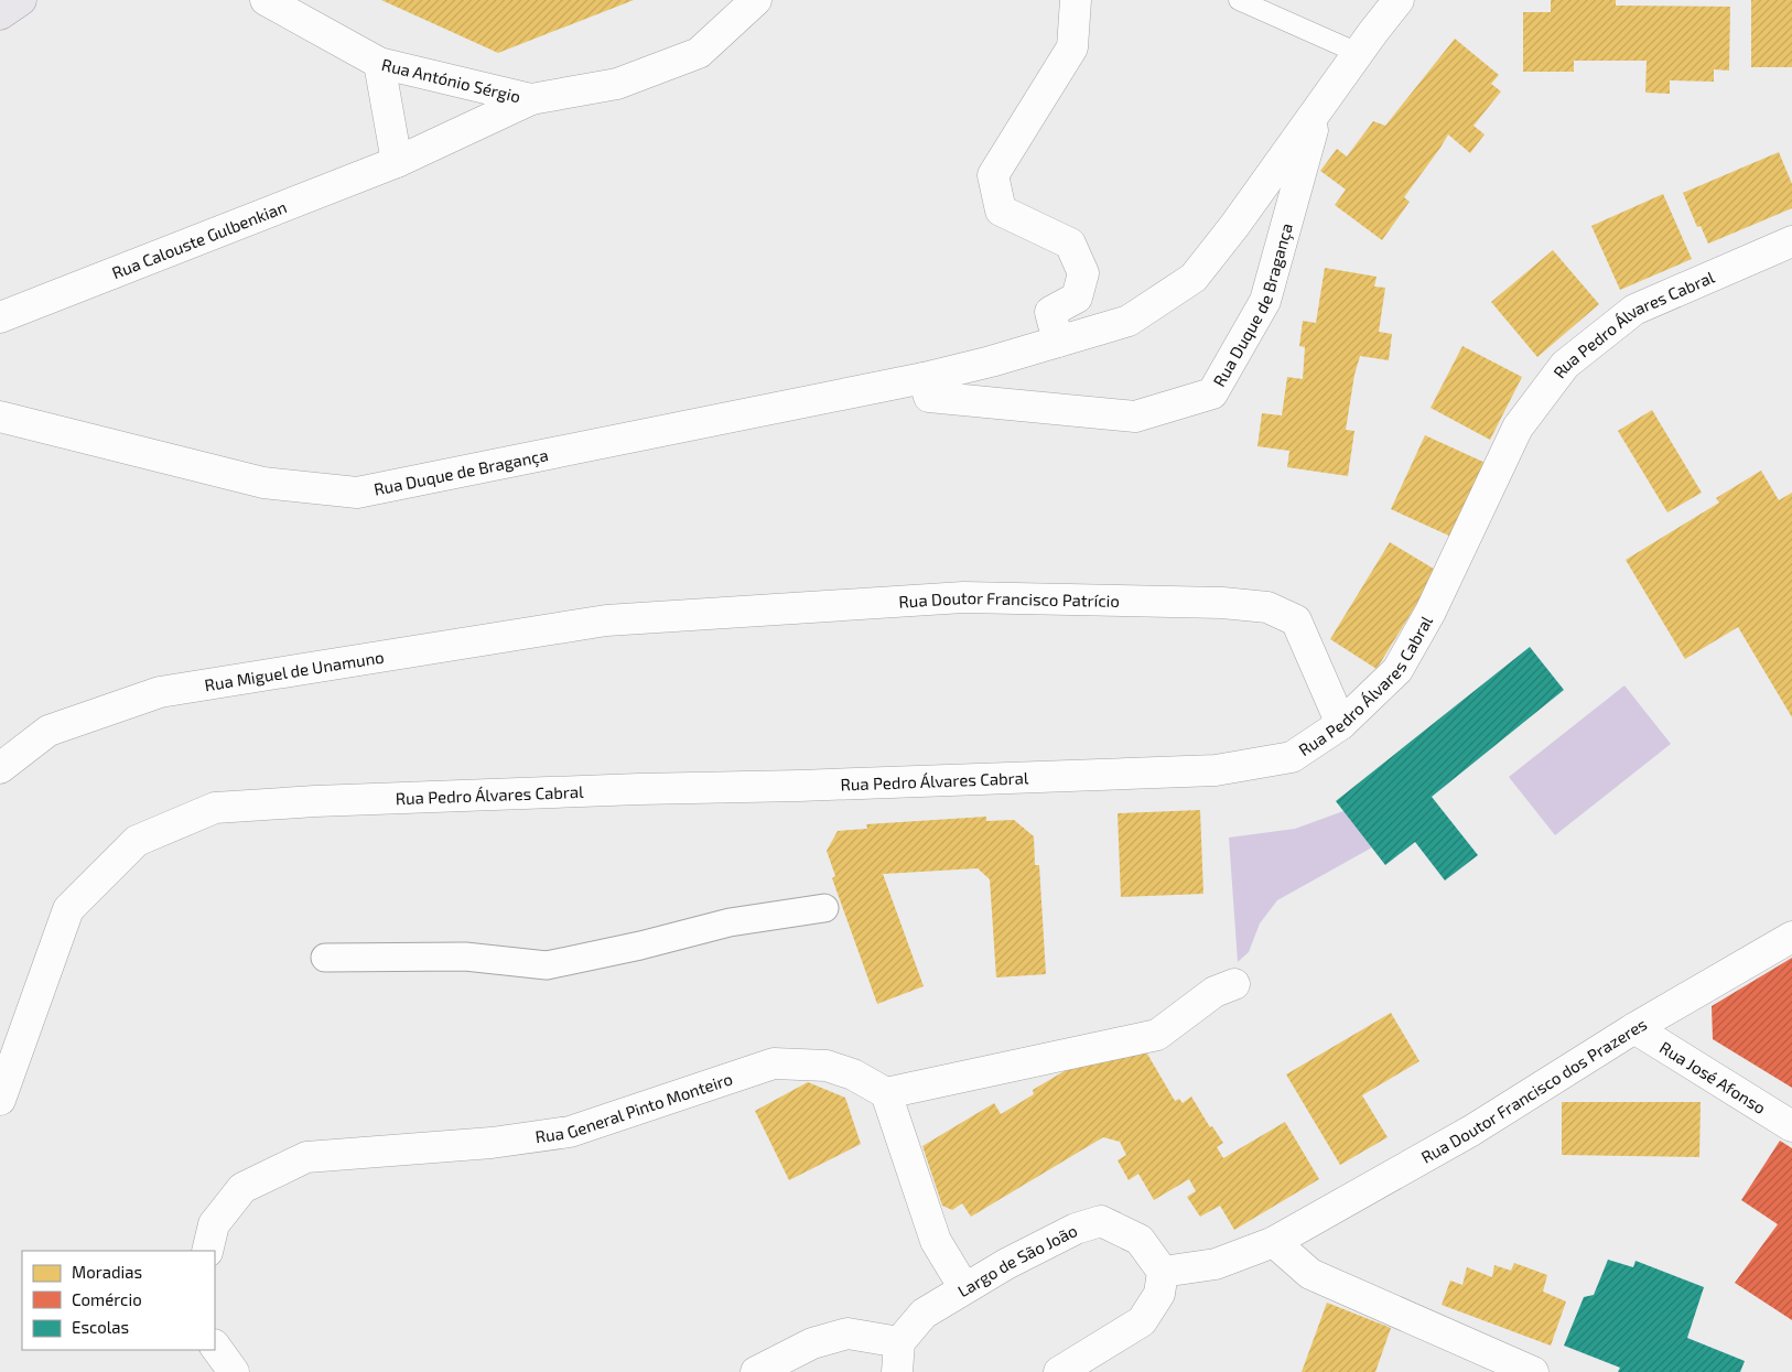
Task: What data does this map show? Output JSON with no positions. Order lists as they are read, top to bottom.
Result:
{
  "streets": {
    "street": [
      "Rua António Sérgio",
      "Rua Calouste Gulbenkian",
      "Rua Duque de Bragança",
      "Rua Pedro Álvares Cabral",
      "Rua Doutor Francisco Patrício",
      "Rua Miguel de Unamuno",
      "Rua José Afonso",
      "Rua Doutor Francisco dos Prazeres",
      "Rua General Pinto Monteiro",
      "Largo de São João"
    ]
  },
  "crossings": [
    ["Rua António Sérgio", "Rua Calouste Gulbenkian"],
    ["Rua Pedro Álvares Cabral", "Rua Doutor Francisco Patrício"],
    ["Rua Doutor Francisco Patrício", "Rua Miguel de Unamuno"],
    ["Rua José Afonso", "Rua Doutor Francisco dos Prazeres"]
  ],
  "legend": ["Moradias", "Comércio", "Escolas"]
}
